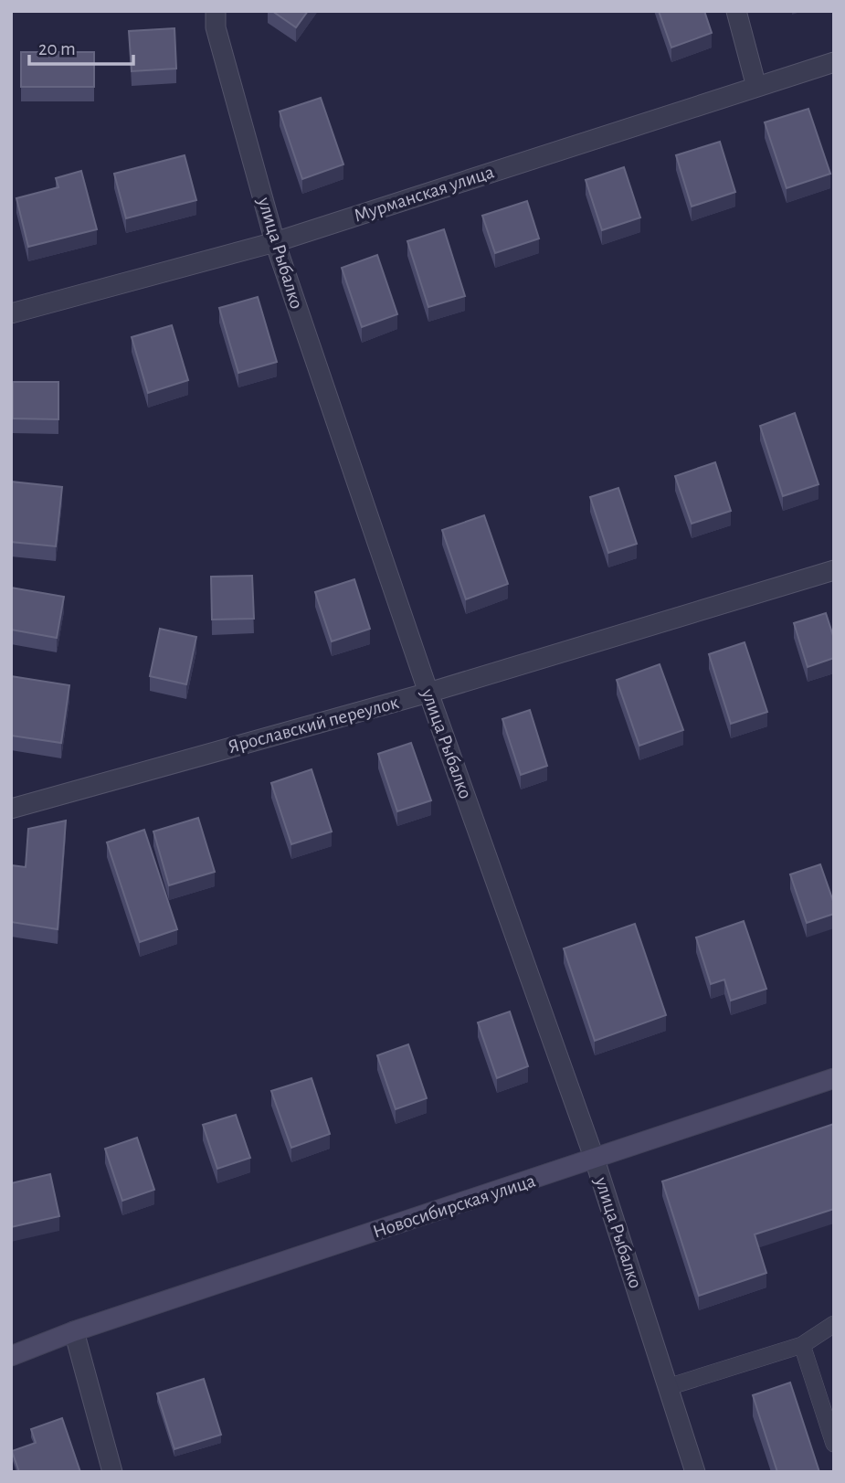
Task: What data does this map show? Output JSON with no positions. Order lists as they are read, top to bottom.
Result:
{
  "streets": {
    "main road": ["Новосибирская улица"],
    "street": ["Мурманская улица", "улица Рыбалко", "Ярославский переулок"]
  },
  "crossings": [
    ["Мурманская улица", "улица Рыбалко"],
    ["улица Рыбалко", "Ярославский переулок"],
    ["улица Рыбалко", "Новосибирская улица"]
  ],
  "scale_bar": "20 m"
}
